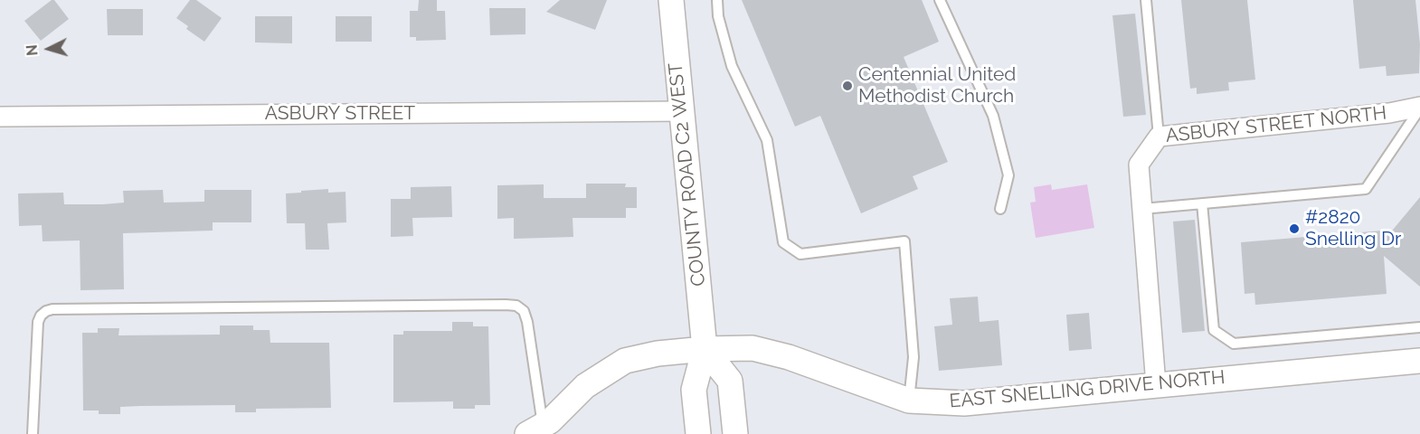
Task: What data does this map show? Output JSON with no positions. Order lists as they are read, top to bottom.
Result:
{
  "streets": {
    "street": [
      "ASBURY STREET",
      "ASBURY STREET NORTH",
      "COUNTY ROAD C2 WEST",
      "EAST SNELLING DRIVE NORTH"
    ]
  },
  "crossings": [
    ["ASBURY STREET", "COUNTY ROAD C2 WEST"],
    ["ASBURY STREET NORTH", "EAST SNELLING DRIVE NORTH"],
    ["COUNTY ROAD C2 WEST", "EAST SNELLING DRIVE NORTH"]
  ],
  "places": ["Centennial United Methodist Church", "#2820 Snelling Dr"],
  "north": "left"
}
